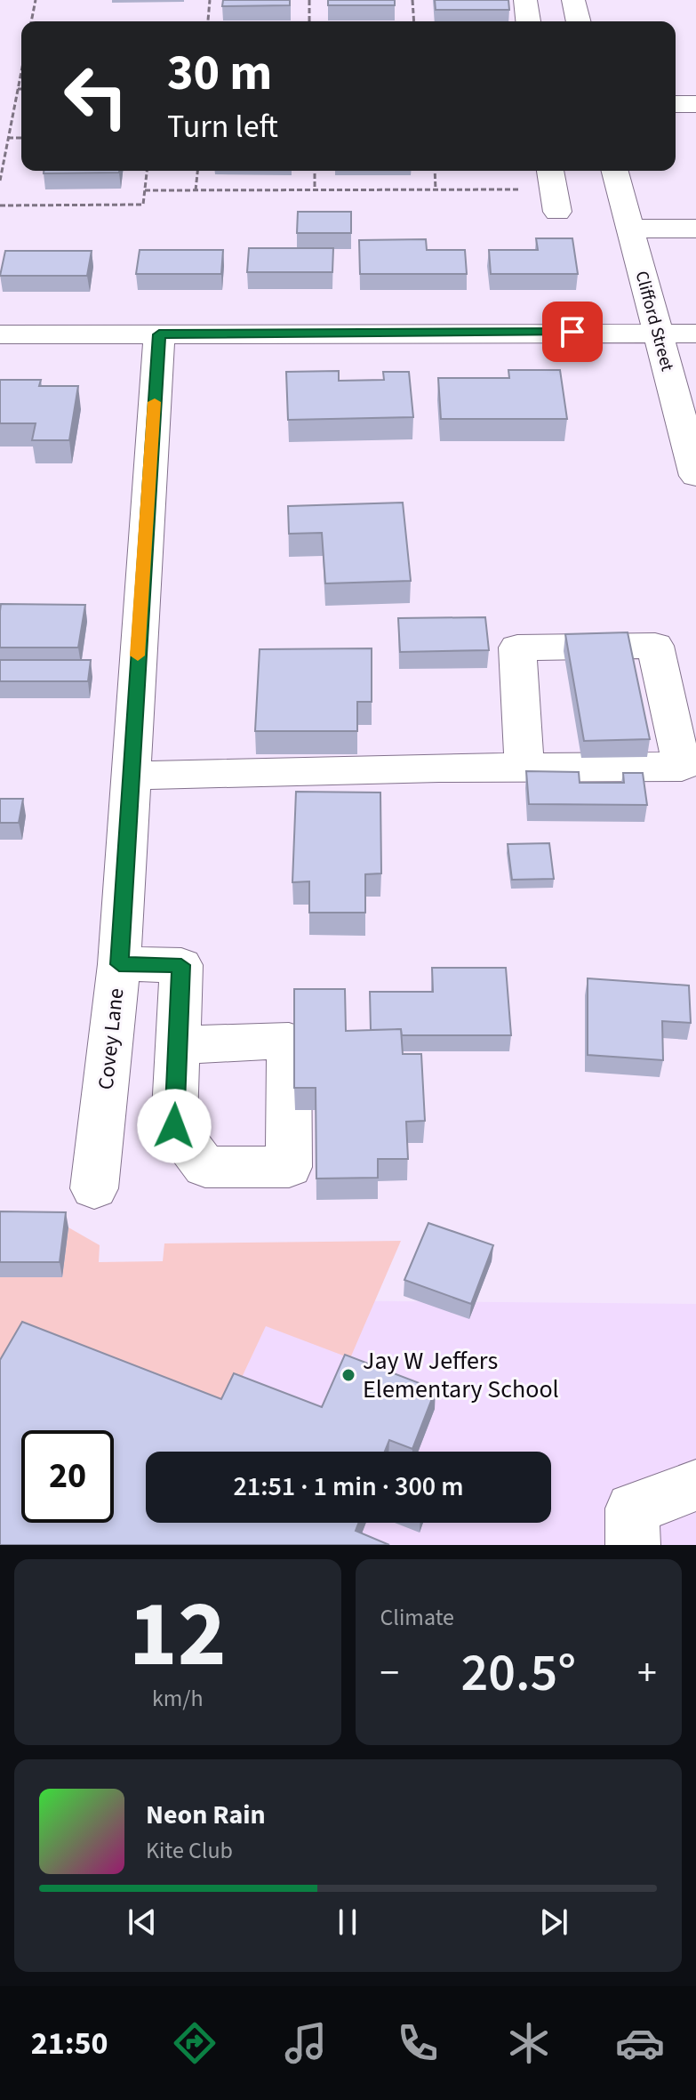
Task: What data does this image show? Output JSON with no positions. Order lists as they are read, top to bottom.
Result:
{
  "streets": {
    "street": ["Clifford Street", "Covey Lane"]
  },
  "places": ["Jay W Jeffers Elementary School"],
  "page": {
    "turn": ["30 m", "Turn left"],
    "limit": "20",
    "trip": "21:51 · 1 min · 300 m",
    "tile": [
      ["12", "km/h"],
      "Climate"
    ],
    "heat": ["−", "20.5°", "+"],
    "song": ["Neon Rain", "Kite Club"],
    "tabs": "21:50"
  }
}
